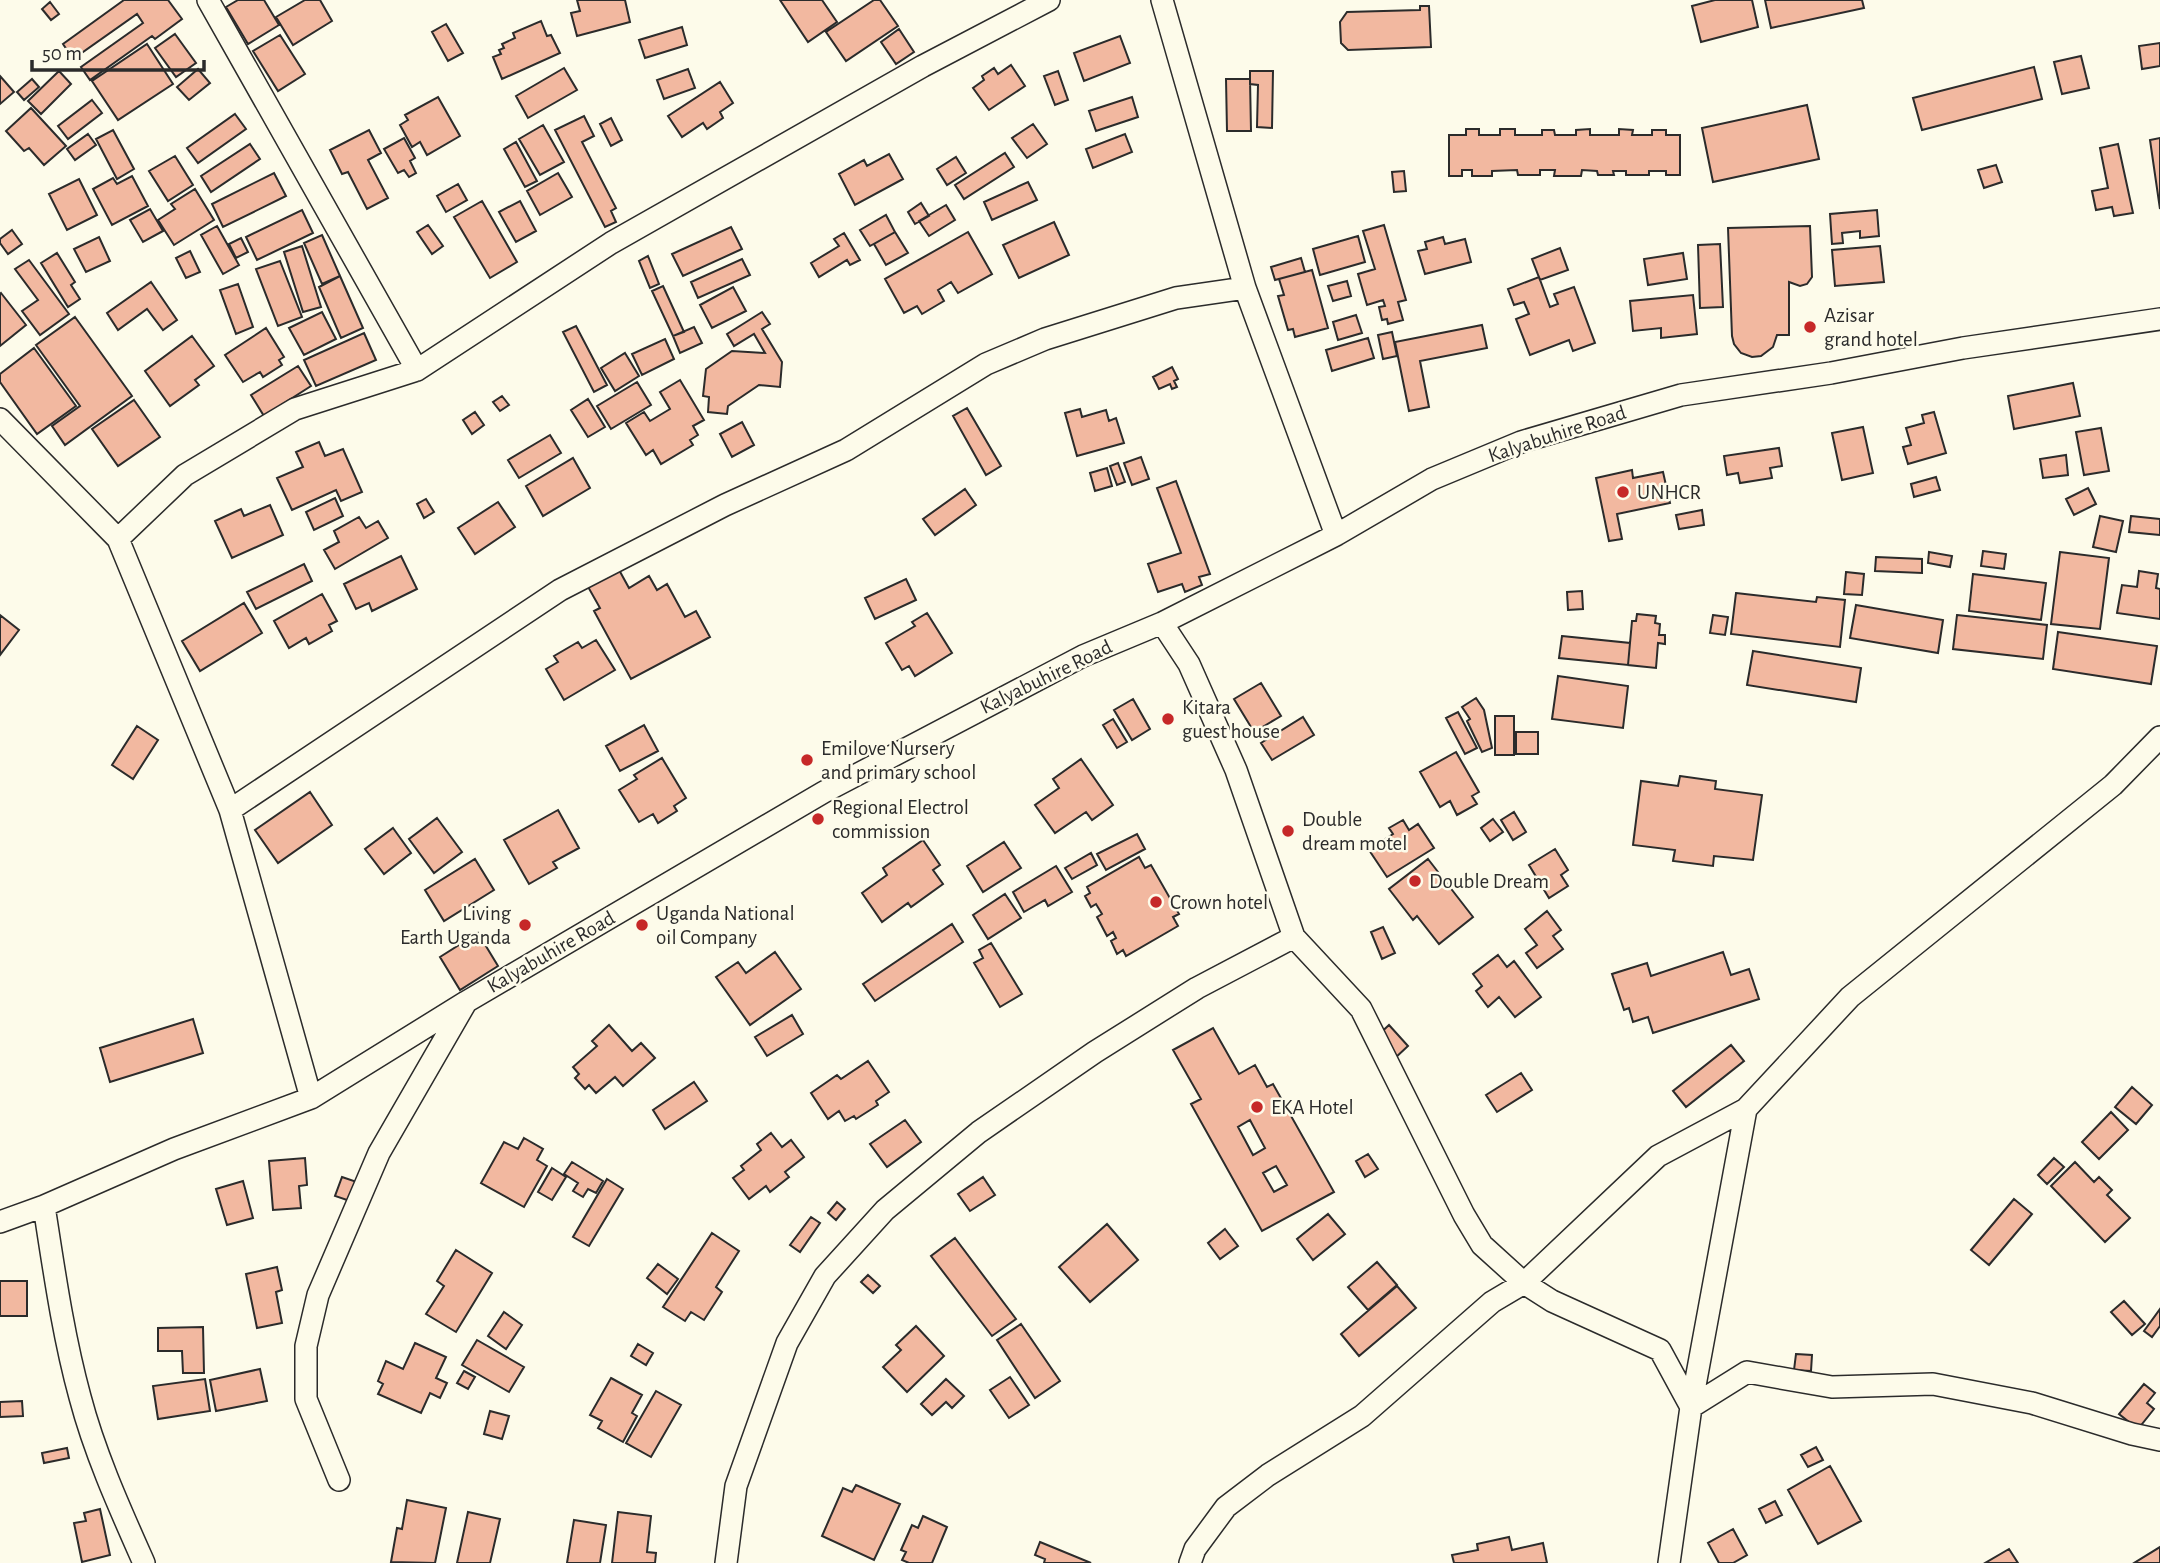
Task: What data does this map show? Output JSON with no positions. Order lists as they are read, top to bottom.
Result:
{
  "streets": {
    "street": ["Kalyabuhire Road"]
  },
  "places": [
    "Azisar grand hotel",
    "UNHCR",
    "Kitara guest house",
    "Emilove Nursery and primary school",
    "Regional Electrol commission",
    "Double dream motel",
    "Double Dream",
    "Crown hotel",
    "Living Earth Uganda",
    "Uganda National oil Company",
    "EKA Hotel"
  ],
  "scale_bar": "50 m"
}
